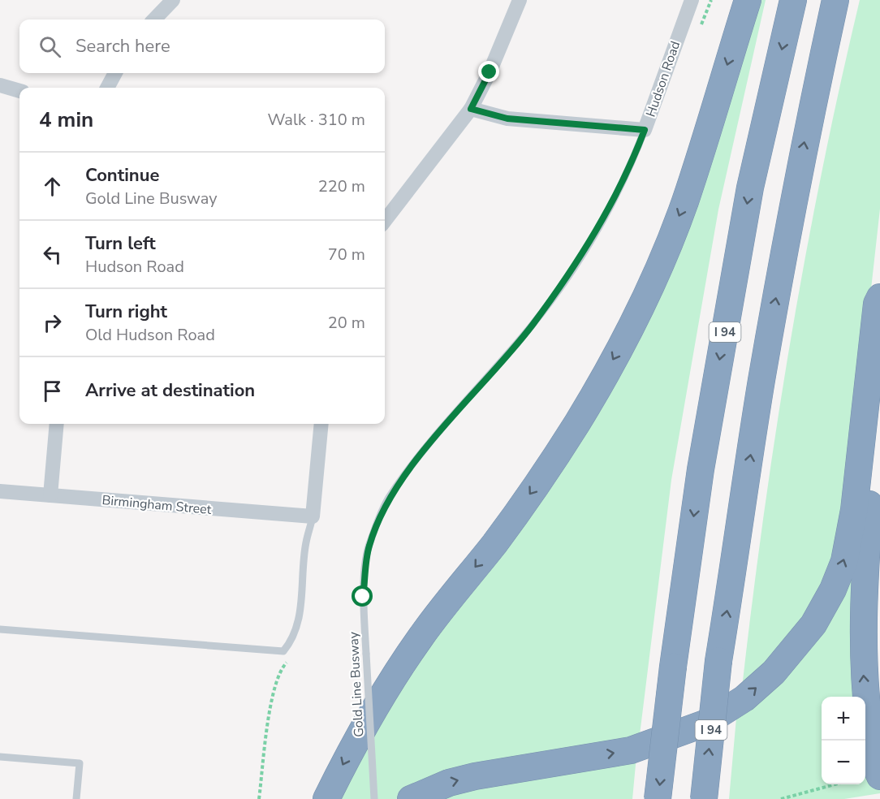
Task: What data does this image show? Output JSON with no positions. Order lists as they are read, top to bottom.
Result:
{
  "streets": {
    "highway": ["I 94"],
    "street": ["Hudson Road", "Birmingham Street"],
    "lane": ["Gold Line Busway"]
  },
  "crossings": [
    ["Hudson Road", "Gold Line Busway"]
  ],
  "page": {
    "search": "Search here",
    "heading": ["4 min", "Walk · 310 m"],
    "list": [
      ["Continue", "Gold Line Busway", "220 m"],
      ["Turn left", "Hudson Road", "70 m"],
      ["Turn right", "Old Hudson Road", "20 m"],
      "Arrive at destination"
    ],
    "map_buttons": ["+", "−"]
  }
}
